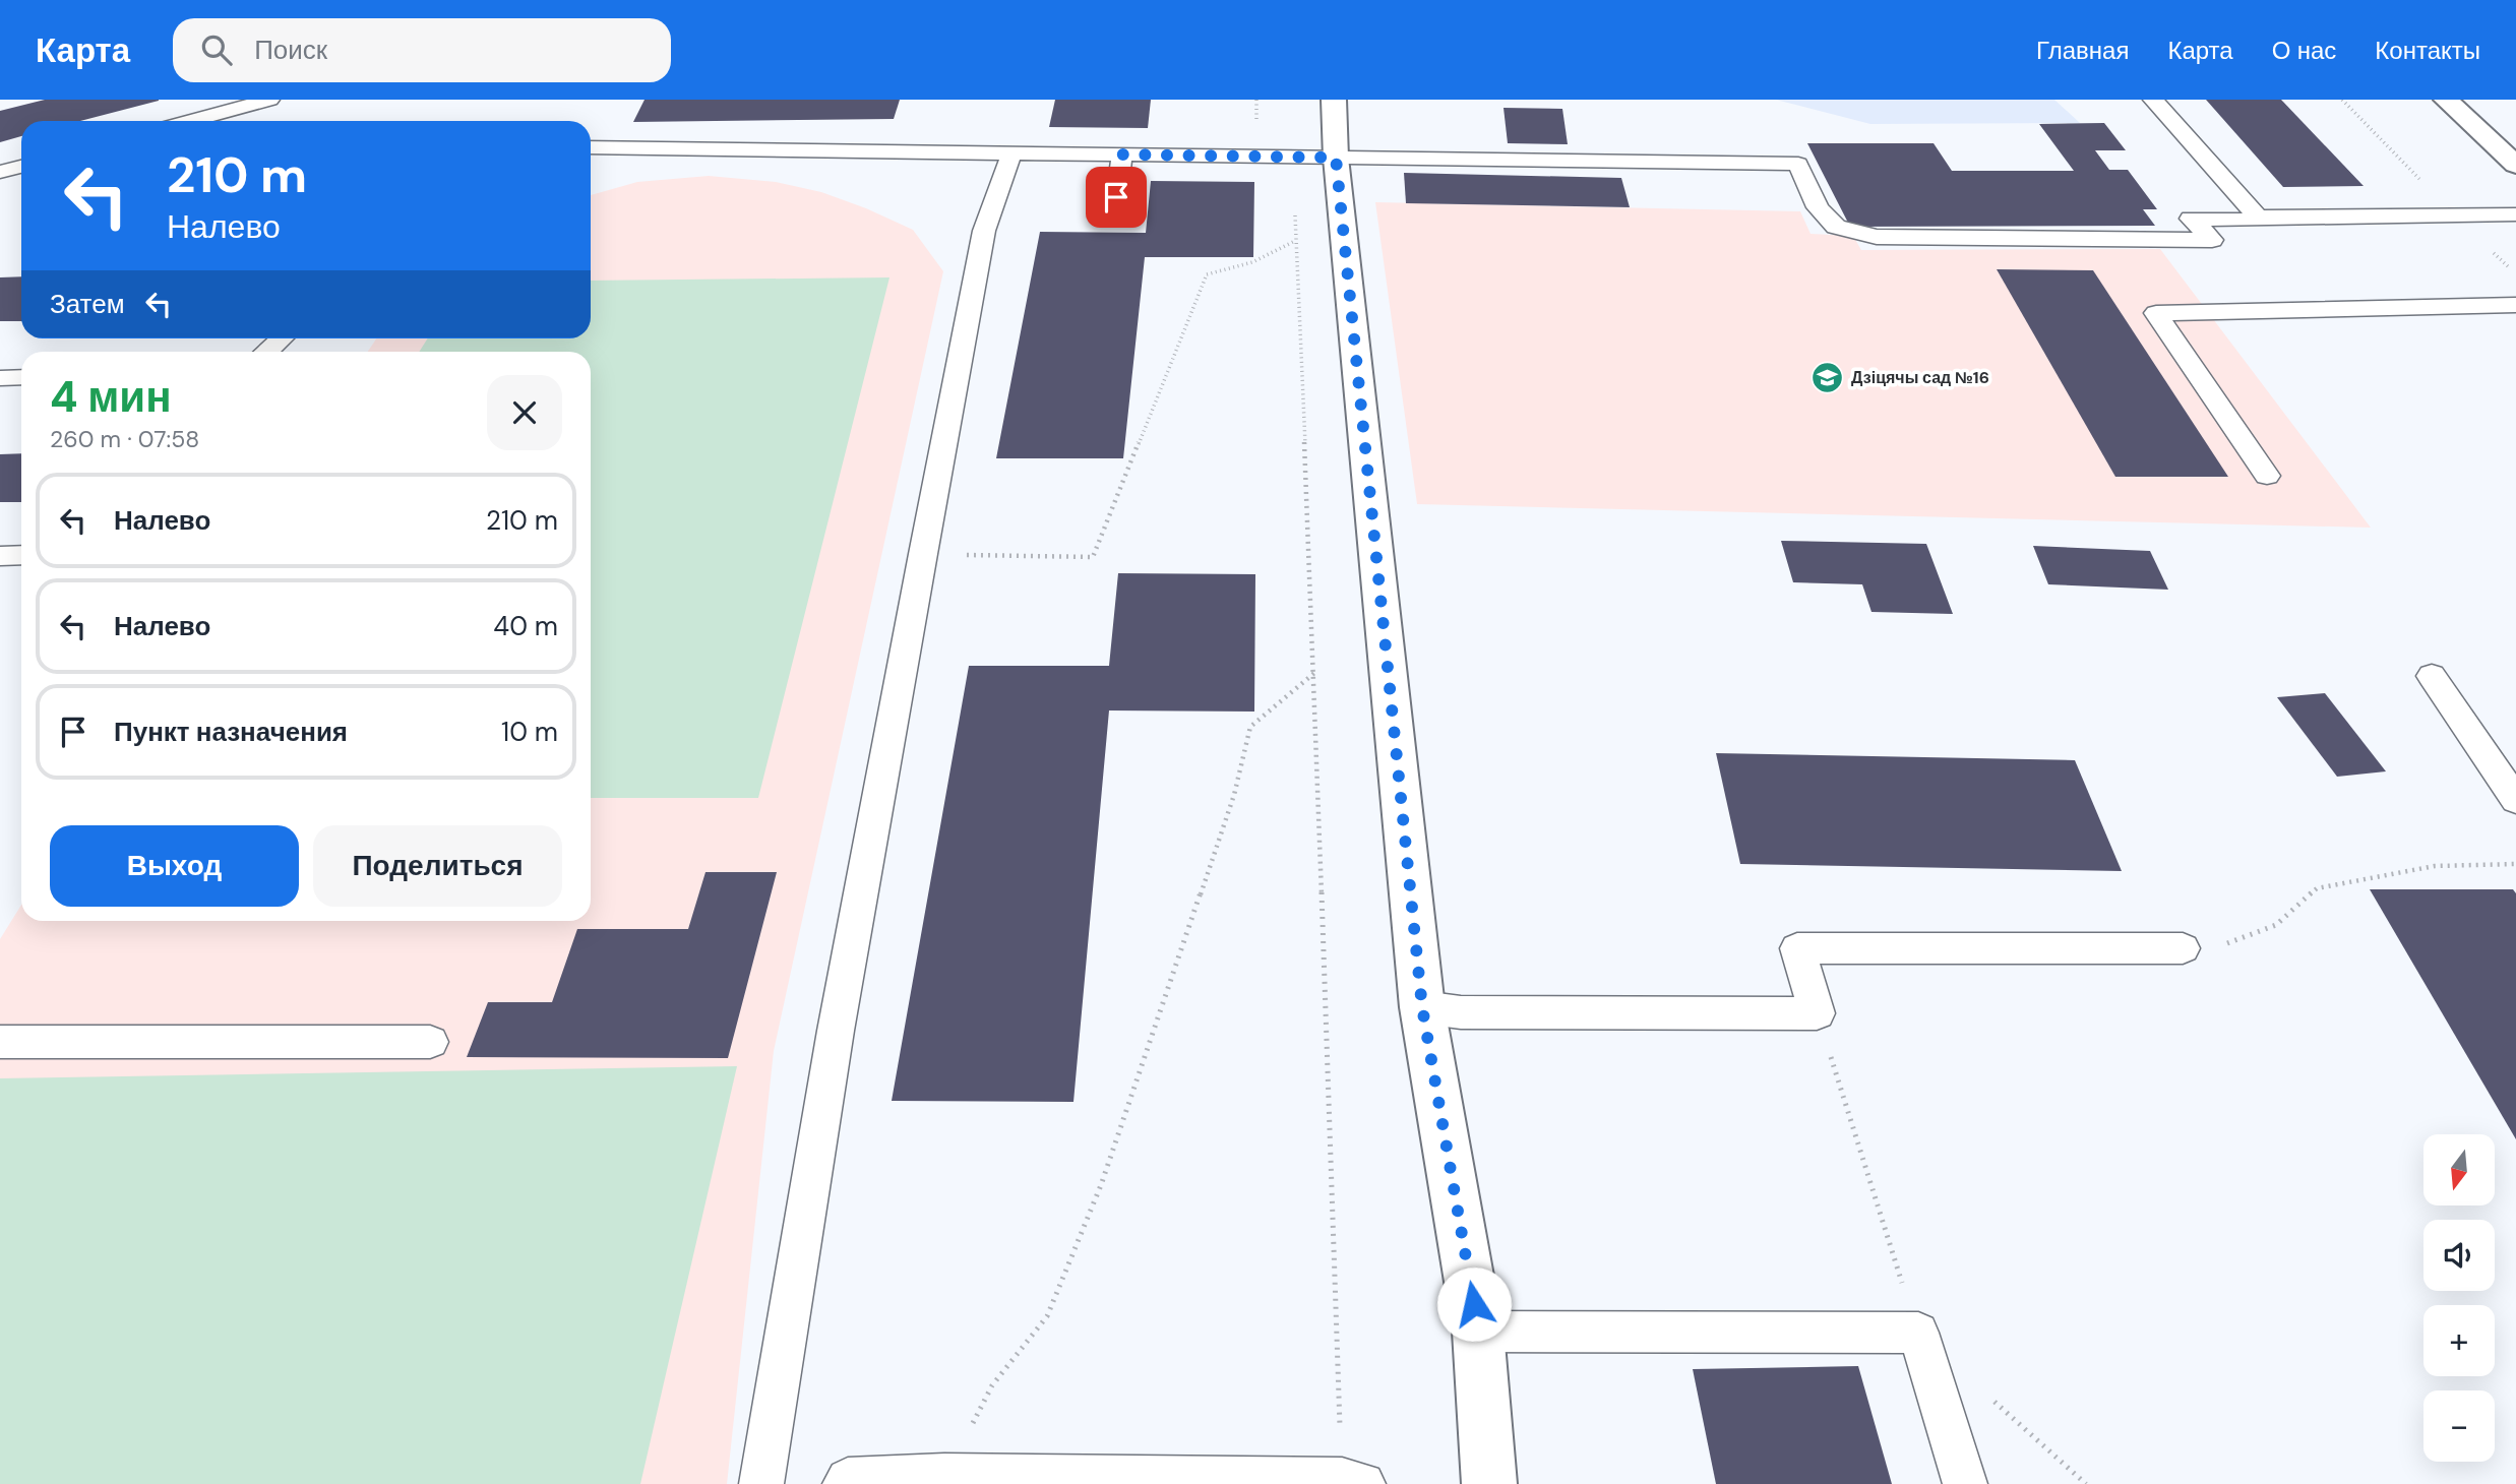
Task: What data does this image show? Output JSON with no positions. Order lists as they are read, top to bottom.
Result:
{
  "places": {
    "school or university": ["Дзіцячы сад №16"]
  },
  "north": "bottom",
  "page": {
    "header": "Карта",
    "search": "Поиск",
    "nav": [
      "Главная",
      "Карта",
      "О нас",
      "Контакты"
    ],
    "turn": ["210 m", "Налево"],
    "then": "Затем",
    "heading": ["4 мин", "260 m · 07:58"],
    "list": [
      {
        "name": "Налево",
        "value": "210 m"
      },
      {
        "name": "Налево",
        "value": "40 m"
      },
      {
        "name": "Пункт назначения",
        "value": "10 m"
      }
    ],
    "buttons": ["Выход", "Поделиться"],
    "map_buttons": ["+", "−"]
  }
}
